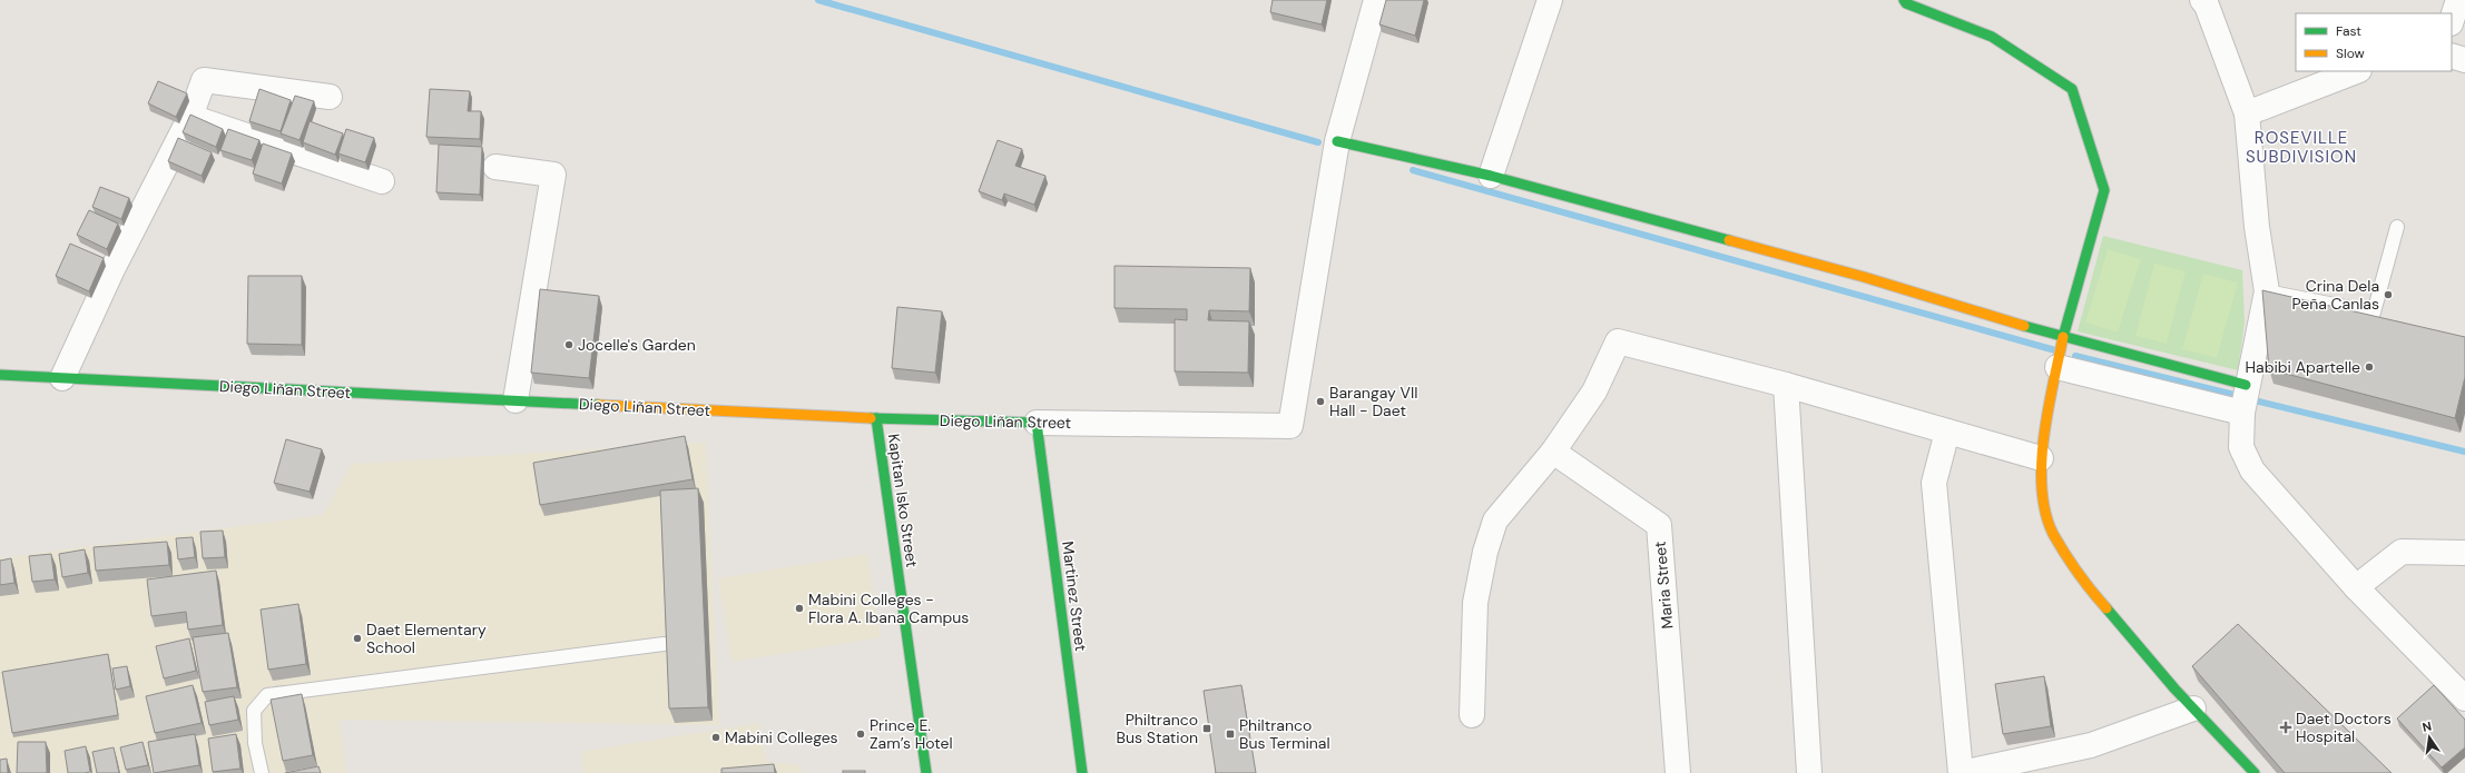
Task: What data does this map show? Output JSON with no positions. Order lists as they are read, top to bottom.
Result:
{
  "streets": {
    "street": [
      "Diego Liñan Street",
      "Kapitan Isko Street",
      "Maria Street",
      "Martinez Street"
    ]
  },
  "crossings": [
    ["Diego Liñan Street", "Kapitan Isko Street"],
    ["Diego Liñan Street", "Martinez Street"]
  ],
  "districts": ["ROSEVILLE SUBDIVISION"],
  "places": {
    "other": [
      "Crina Dela Peña Canlas",
      "Jocelle's Garden",
      "Habibi Apartelle",
      "Barangay VII Hall - Daet",
      "Mabini Colleges - Flora A. Ibana Campus",
      "Daet Elementary School",
      "Prince E. Zam’s Hotel",
      "Mabini Colleges"
    ],
    "health": ["Daet Doctors Hospital"],
    "transit": ["Philtranco Bus Station", "Philtranco Bus Terminal"]
  },
  "legend": ["Fast", "Slow"],
  "north": "top"
}
